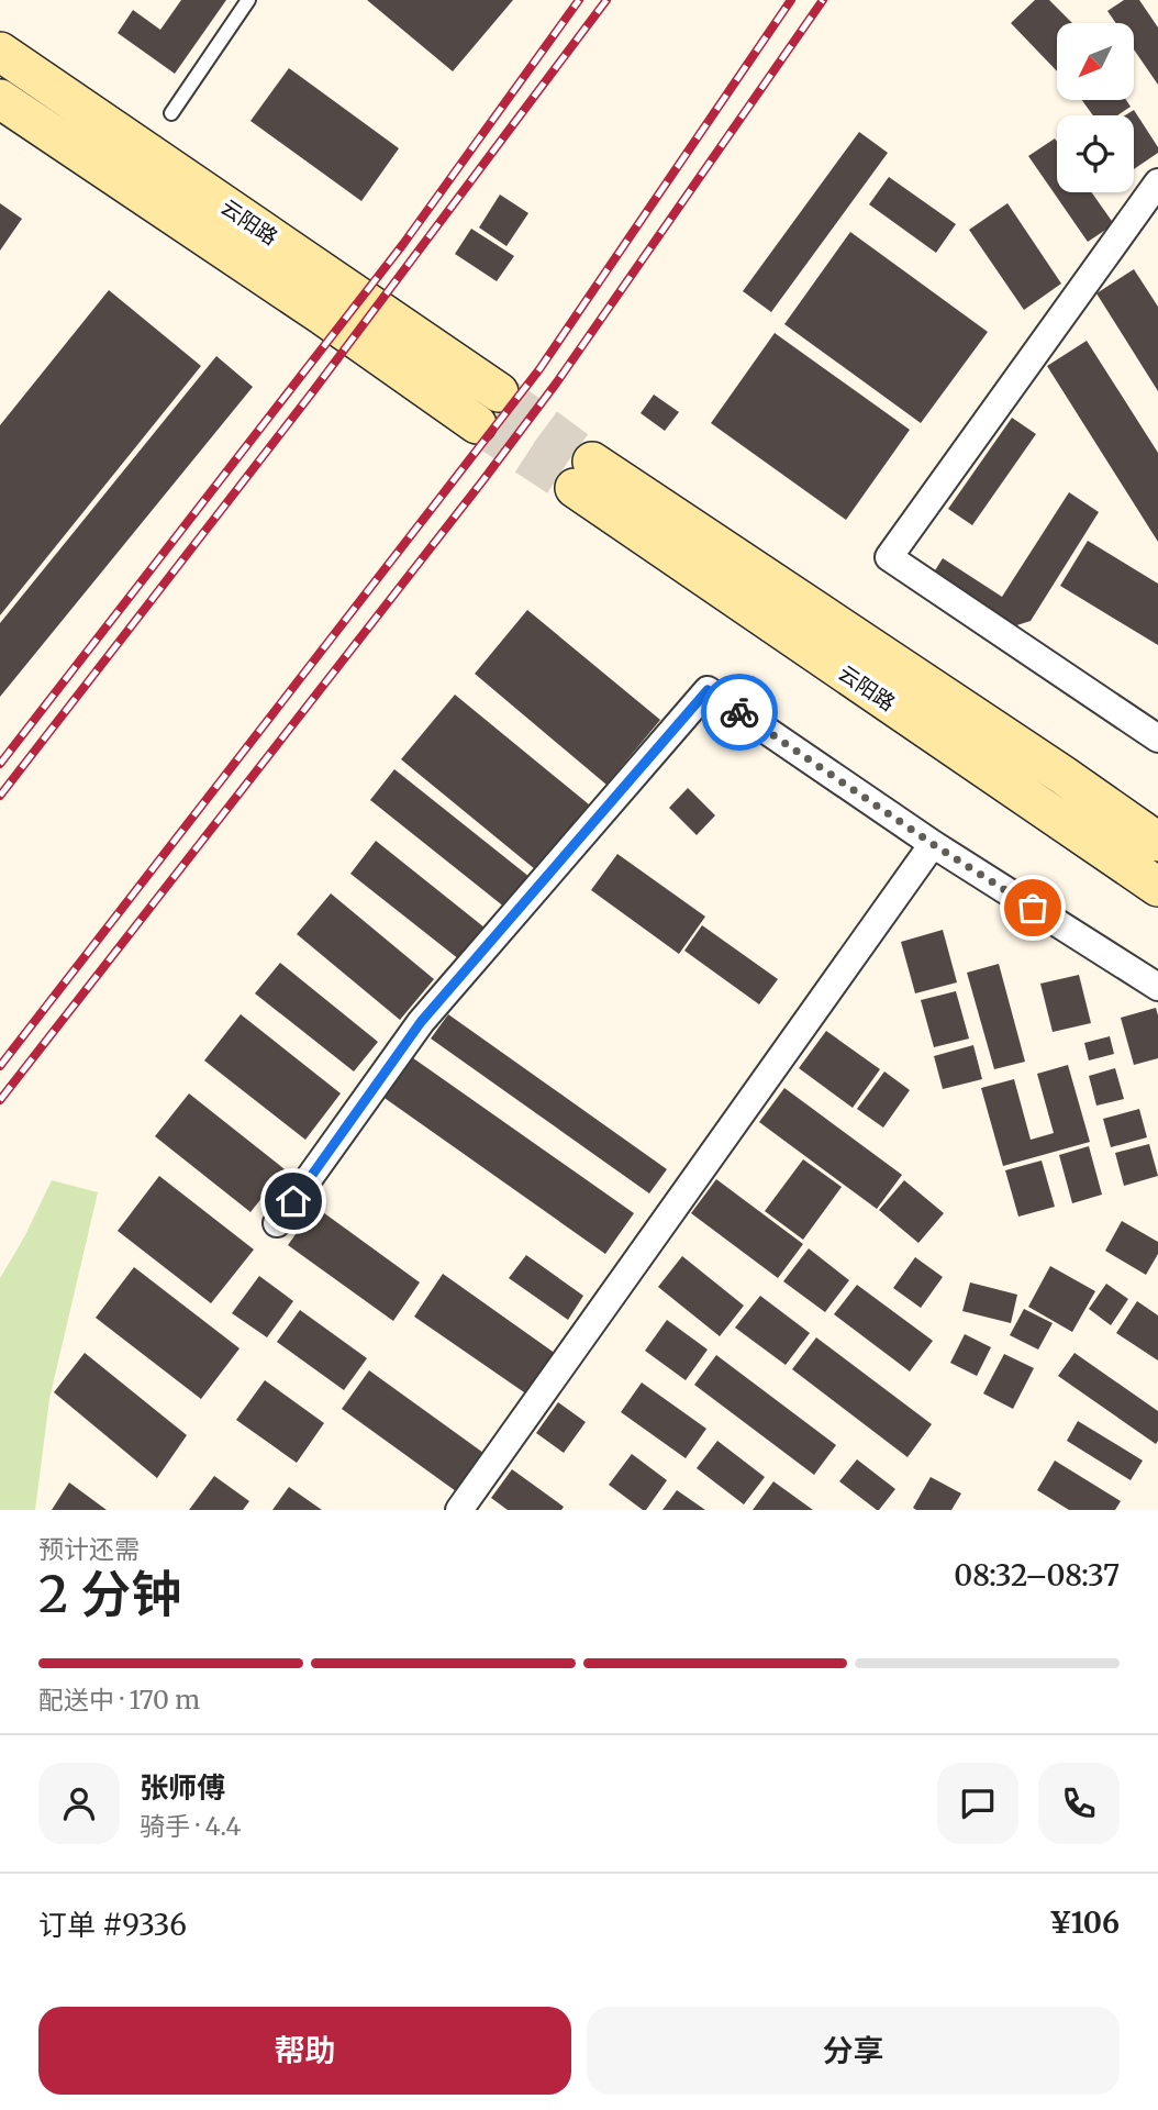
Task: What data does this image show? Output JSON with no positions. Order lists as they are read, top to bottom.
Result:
{
  "streets": {
    "street": ["云阳路"]
  },
  "north": "bottom left",
  "page": {
    "heading": ["2 分钟", "预计还需", "08:32–08:37"],
    "panel": [
      "张师傅",
      "骑手 · 4.4",
      "订单 #9336",
      "¥106"
    ],
    "bar": "配送中 · 170 m",
    "buttons": ["帮助", "分享"]
  }
}
